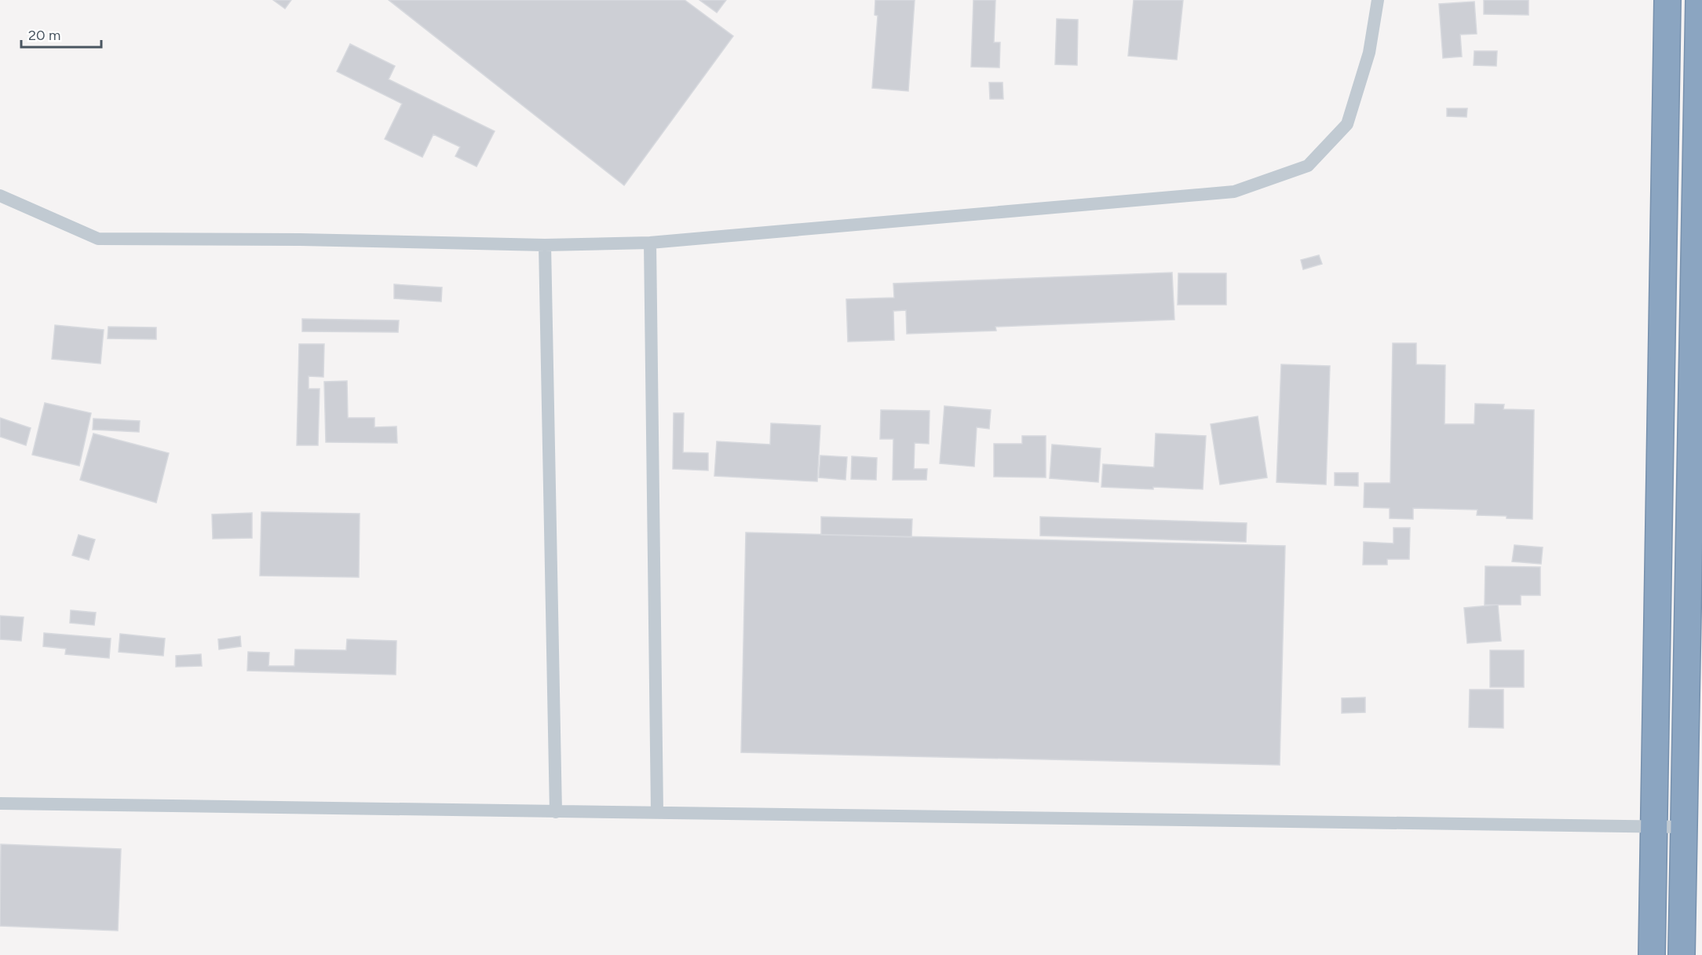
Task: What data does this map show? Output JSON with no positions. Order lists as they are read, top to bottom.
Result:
{
  "scale_bar": "20 m"
}
